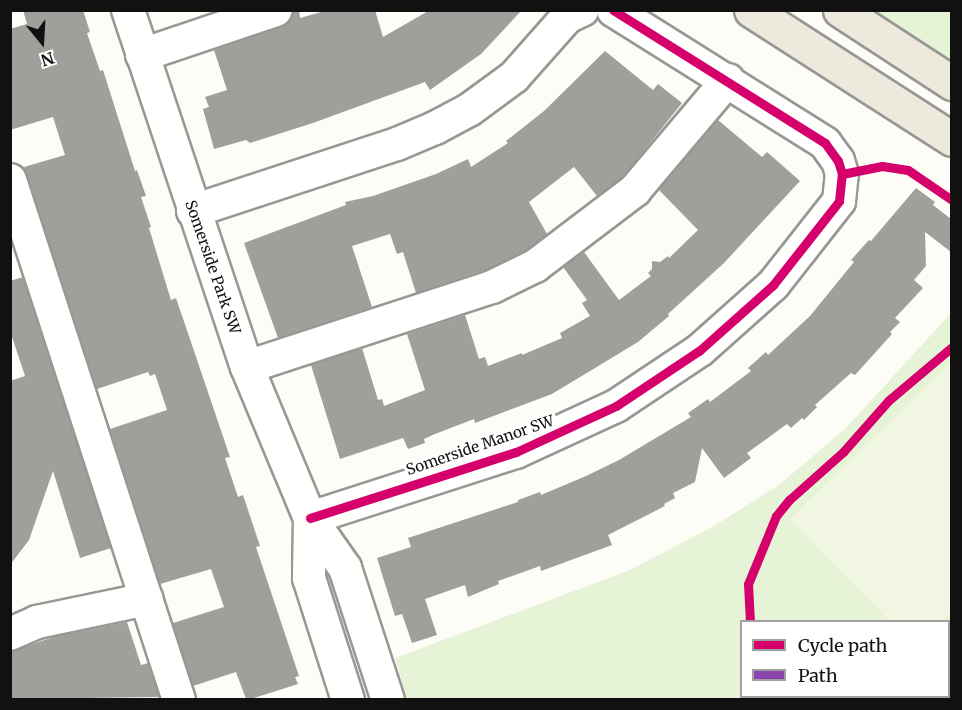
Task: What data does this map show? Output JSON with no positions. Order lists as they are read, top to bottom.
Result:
{
  "streets": {
    "street": ["Somerside Park SW", "Somerside Manor SW"]
  },
  "crossings": [
    ["Somerside Park SW", "Somerside Manor SW"]
  ],
  "legend": ["Cycle path", "Path"],
  "north": "bottom"
}
